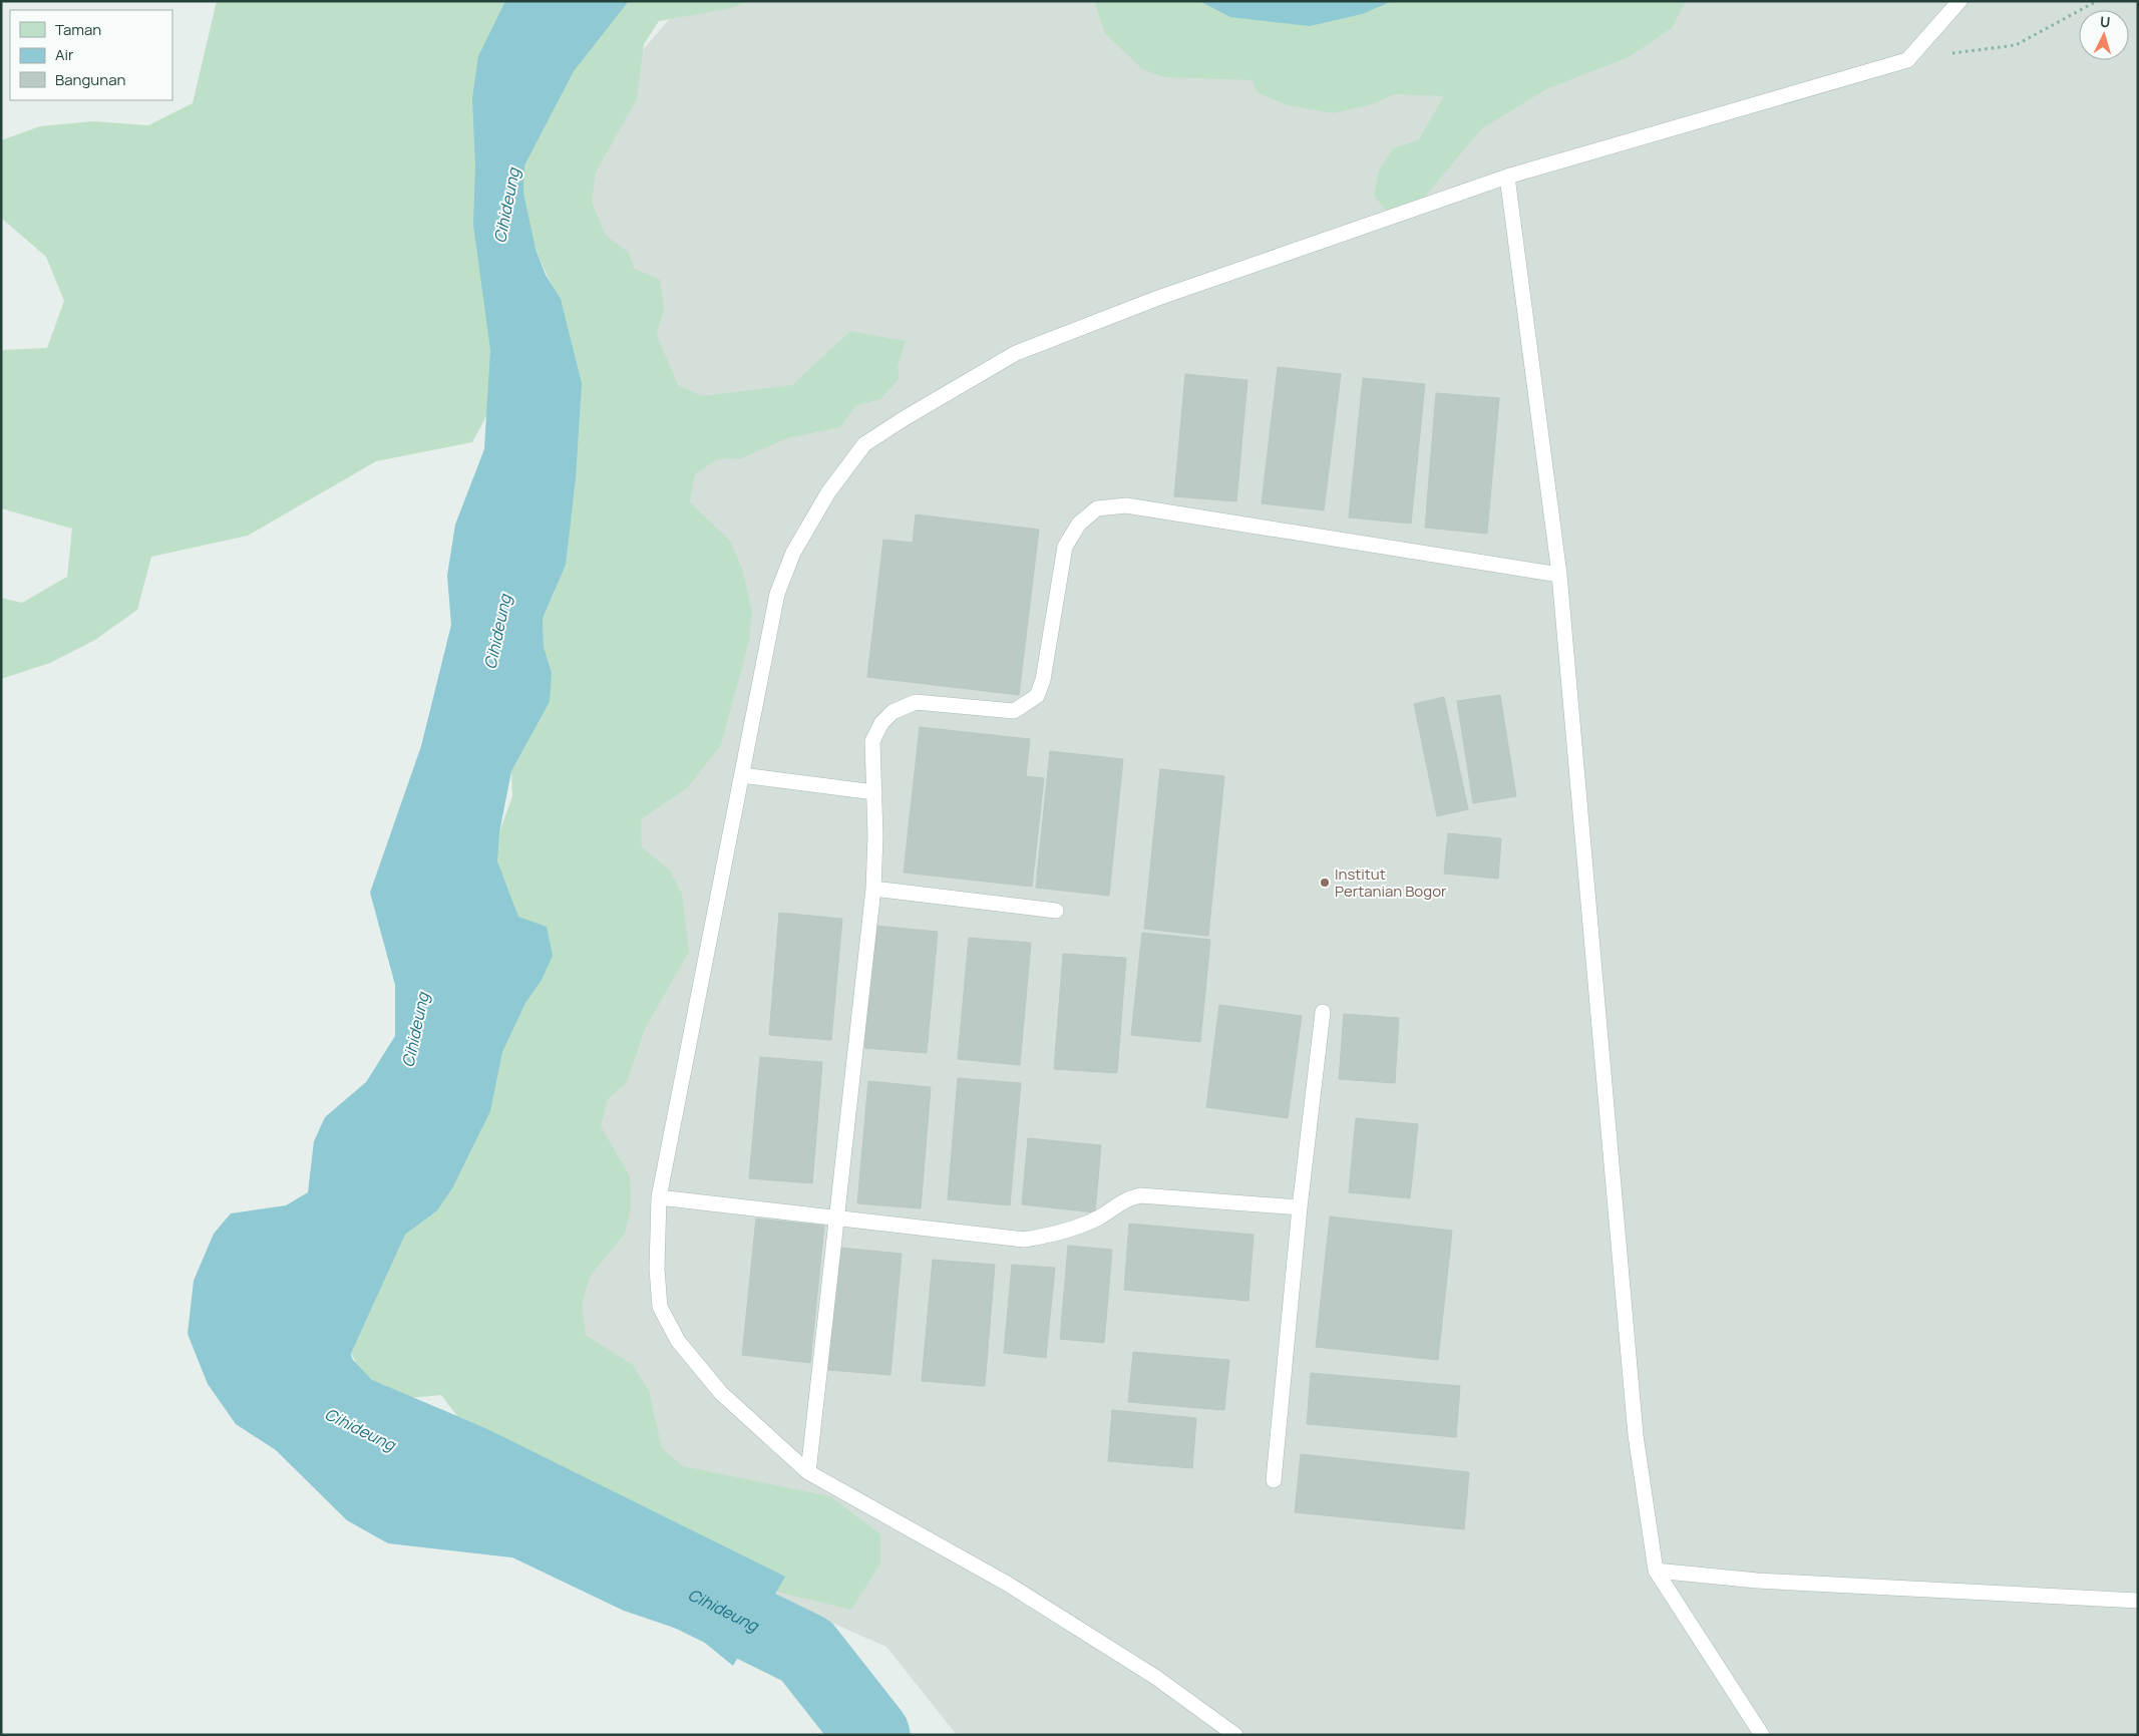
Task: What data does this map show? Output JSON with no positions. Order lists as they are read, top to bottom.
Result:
{
  "water": ["Cihideung"],
  "places": ["Institut Pertanian Bogor"],
  "legend": ["Taman", "Air", "Bangunan"],
  "north": "top"
}
